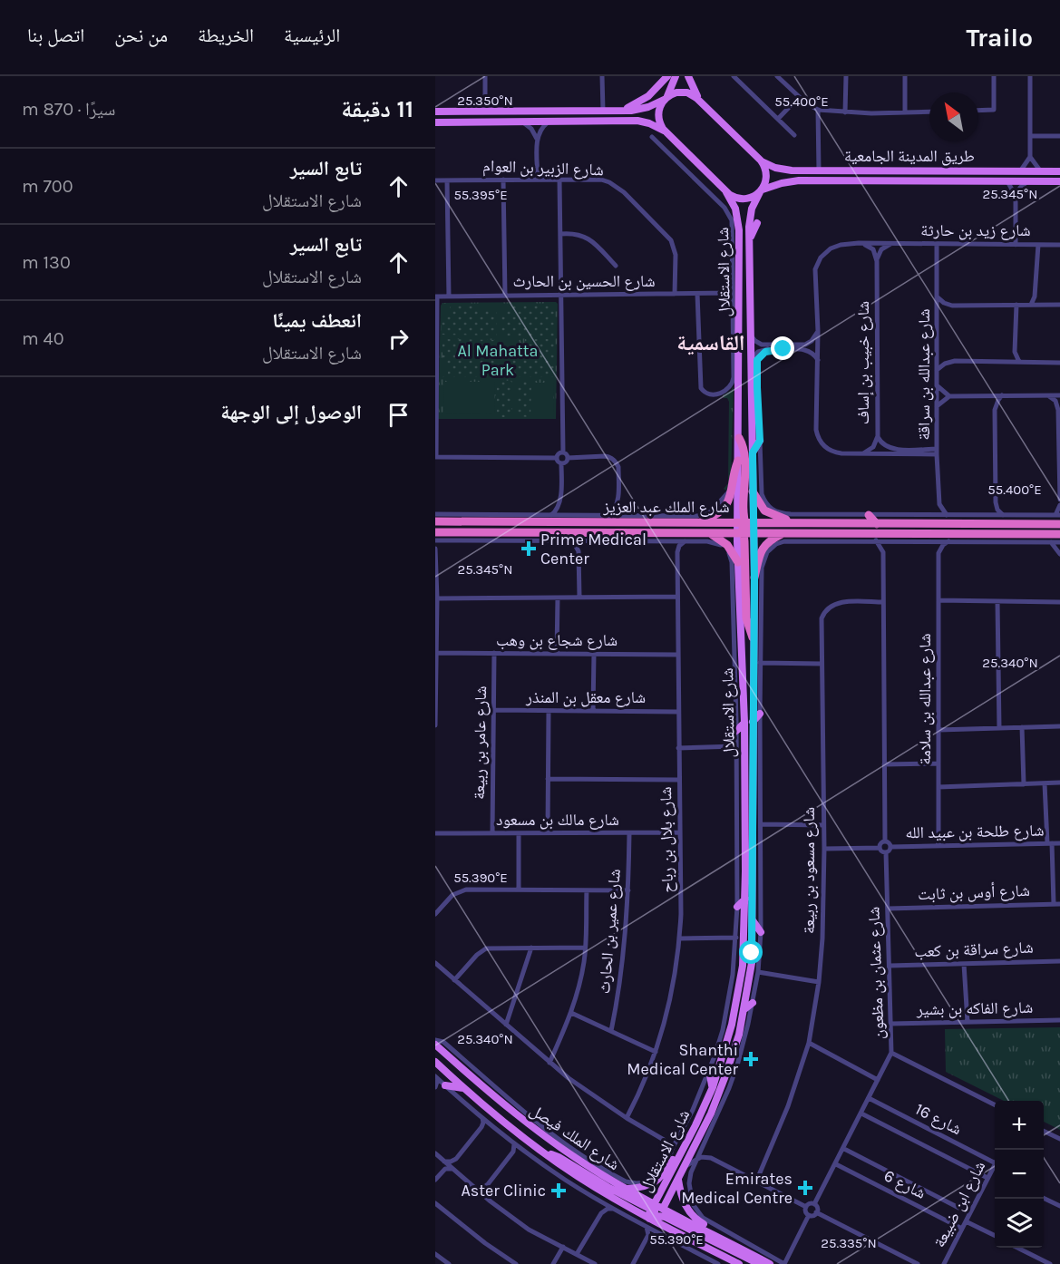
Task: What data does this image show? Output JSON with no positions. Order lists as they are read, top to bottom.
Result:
{
  "streets": {
    "highway": ["شارع الملك عبد العزيز"],
    "main road": ["طريق المدينة الجامعية", "شارع الاستقلال", "شارع الملك فيصل"],
    "street": [
      "شارع الزبير بن العوام",
      "شارع زيد بن حارثة",
      "شارع الحسين بن الحارث",
      "شارع خبيب بن إساف",
      "شارع عبدالله بن سراقة",
      "شارع شجاع بن وهب",
      "شارع معقل بن المنذر",
      "شارع عبدالله بن سلامة",
      "شارع عامر بن ربيعة",
      "شارع مالك بن مسعود",
      "شارع طلحة بن عبيد الله",
      "شارع بلال بن رباح",
      "شارع مسعود بن ربيعة",
      "شارع أوس بن ثابت",
      "شارع عمير بن الحارث",
      "شارع سراقة بن كعب",
      "شارع عثمان بن مظعون",
      "شارع الفاكه بن بشير",
      "شارع 16",
      "شارع 6",
      "شارع ابن ضبيعة"
    ]
  },
  "crossings": [
    ["طريق المدينة الجامعية", "شارع الاستقلال"],
    ["شارع الزبير بن العوام", "شارع الحسين بن الحارث"],
    ["شارع زيد بن حارثة", "شارع خبيب بن إساف"],
    ["شارع زيد بن حارثة", "شارع عبدالله بن سراقة"],
    ["شارع الاستقلال", "شارع الحسين بن الحارث"],
    ["شارع الاستقلال", "شارع الملك عبد العزيز"],
    ["شارع الاستقلال", "شارع الملك فيصل"],
    ["شارع شجاع بن وهب", "شارع عامر بن ربيعة"],
    ["شارع شجاع بن وهب", "شارع بلال بن رباح"],
    ["شارع معقل بن المنذر", "شارع عامر بن ربيعة"],
    ["شارع معقل بن المنذر", "شارع بلال بن رباح"],
    ["شارع عبدالله بن سلامة", "شارع طلحة بن عبيد الله"],
    ["شارع عامر بن ربيعة", "شارع مالك بن مسعود"],
    ["شارع مالك بن مسعود", "شارع بلال بن رباح"],
    ["شارع مالك بن مسعود", "شارع عمير بن الحارث"],
    ["شارع طلحة بن عبيد الله", "شارع عثمان بن مظعون"],
    ["شارع أوس بن ثابت", "شارع عثمان بن مظعون"],
    ["شارع سراقة بن كعب", "شارع عثمان بن مظعون"],
    ["شارع عثمان بن مظعون", "شارع الفاكه بن بشير"],
    ["شارع عثمان بن مظعون", "شارع 16"],
    ["شارع عثمان بن مظعون", "شارع 6"],
    ["شارع 6", "شارع ابن ضبيعة"]
  ],
  "districts": ["القاسمية"],
  "parks": ["Al Mahatta Park"],
  "places": {
    "health": [
      "Prime Medical Center",
      "Shanthi Medical Center",
      "Emirates Medical Centre",
      "Aster Clinic"
    ]
  },
  "north": "top left",
  "page": {
    "header": "Trailo",
    "nav": [
      "الرئيسية",
      "الخريطة",
      "من نحن",
      "اتصل بنا"
    ],
    "heading": ["11 دقيقة", "سيرًا · 870 m"],
    "list": [
      ["تابع السير", "شارع الاستقلال", "700 m"],
      ["تابع السير", "شارع الاستقلال", "130 m"],
      ["انعطف يمينًا", "شارع الاستقلال", "40 m"],
      "الوصول إلى الوجهة"
    ],
    "map_buttons": ["+", "−"]
  },
  "coordinates": [
    "25.350°N",
    "55.400°E",
    "25.345°N",
    "55.395°E",
    "25.340°N",
    "55.390°E",
    "25.335°N"
  ]
}
